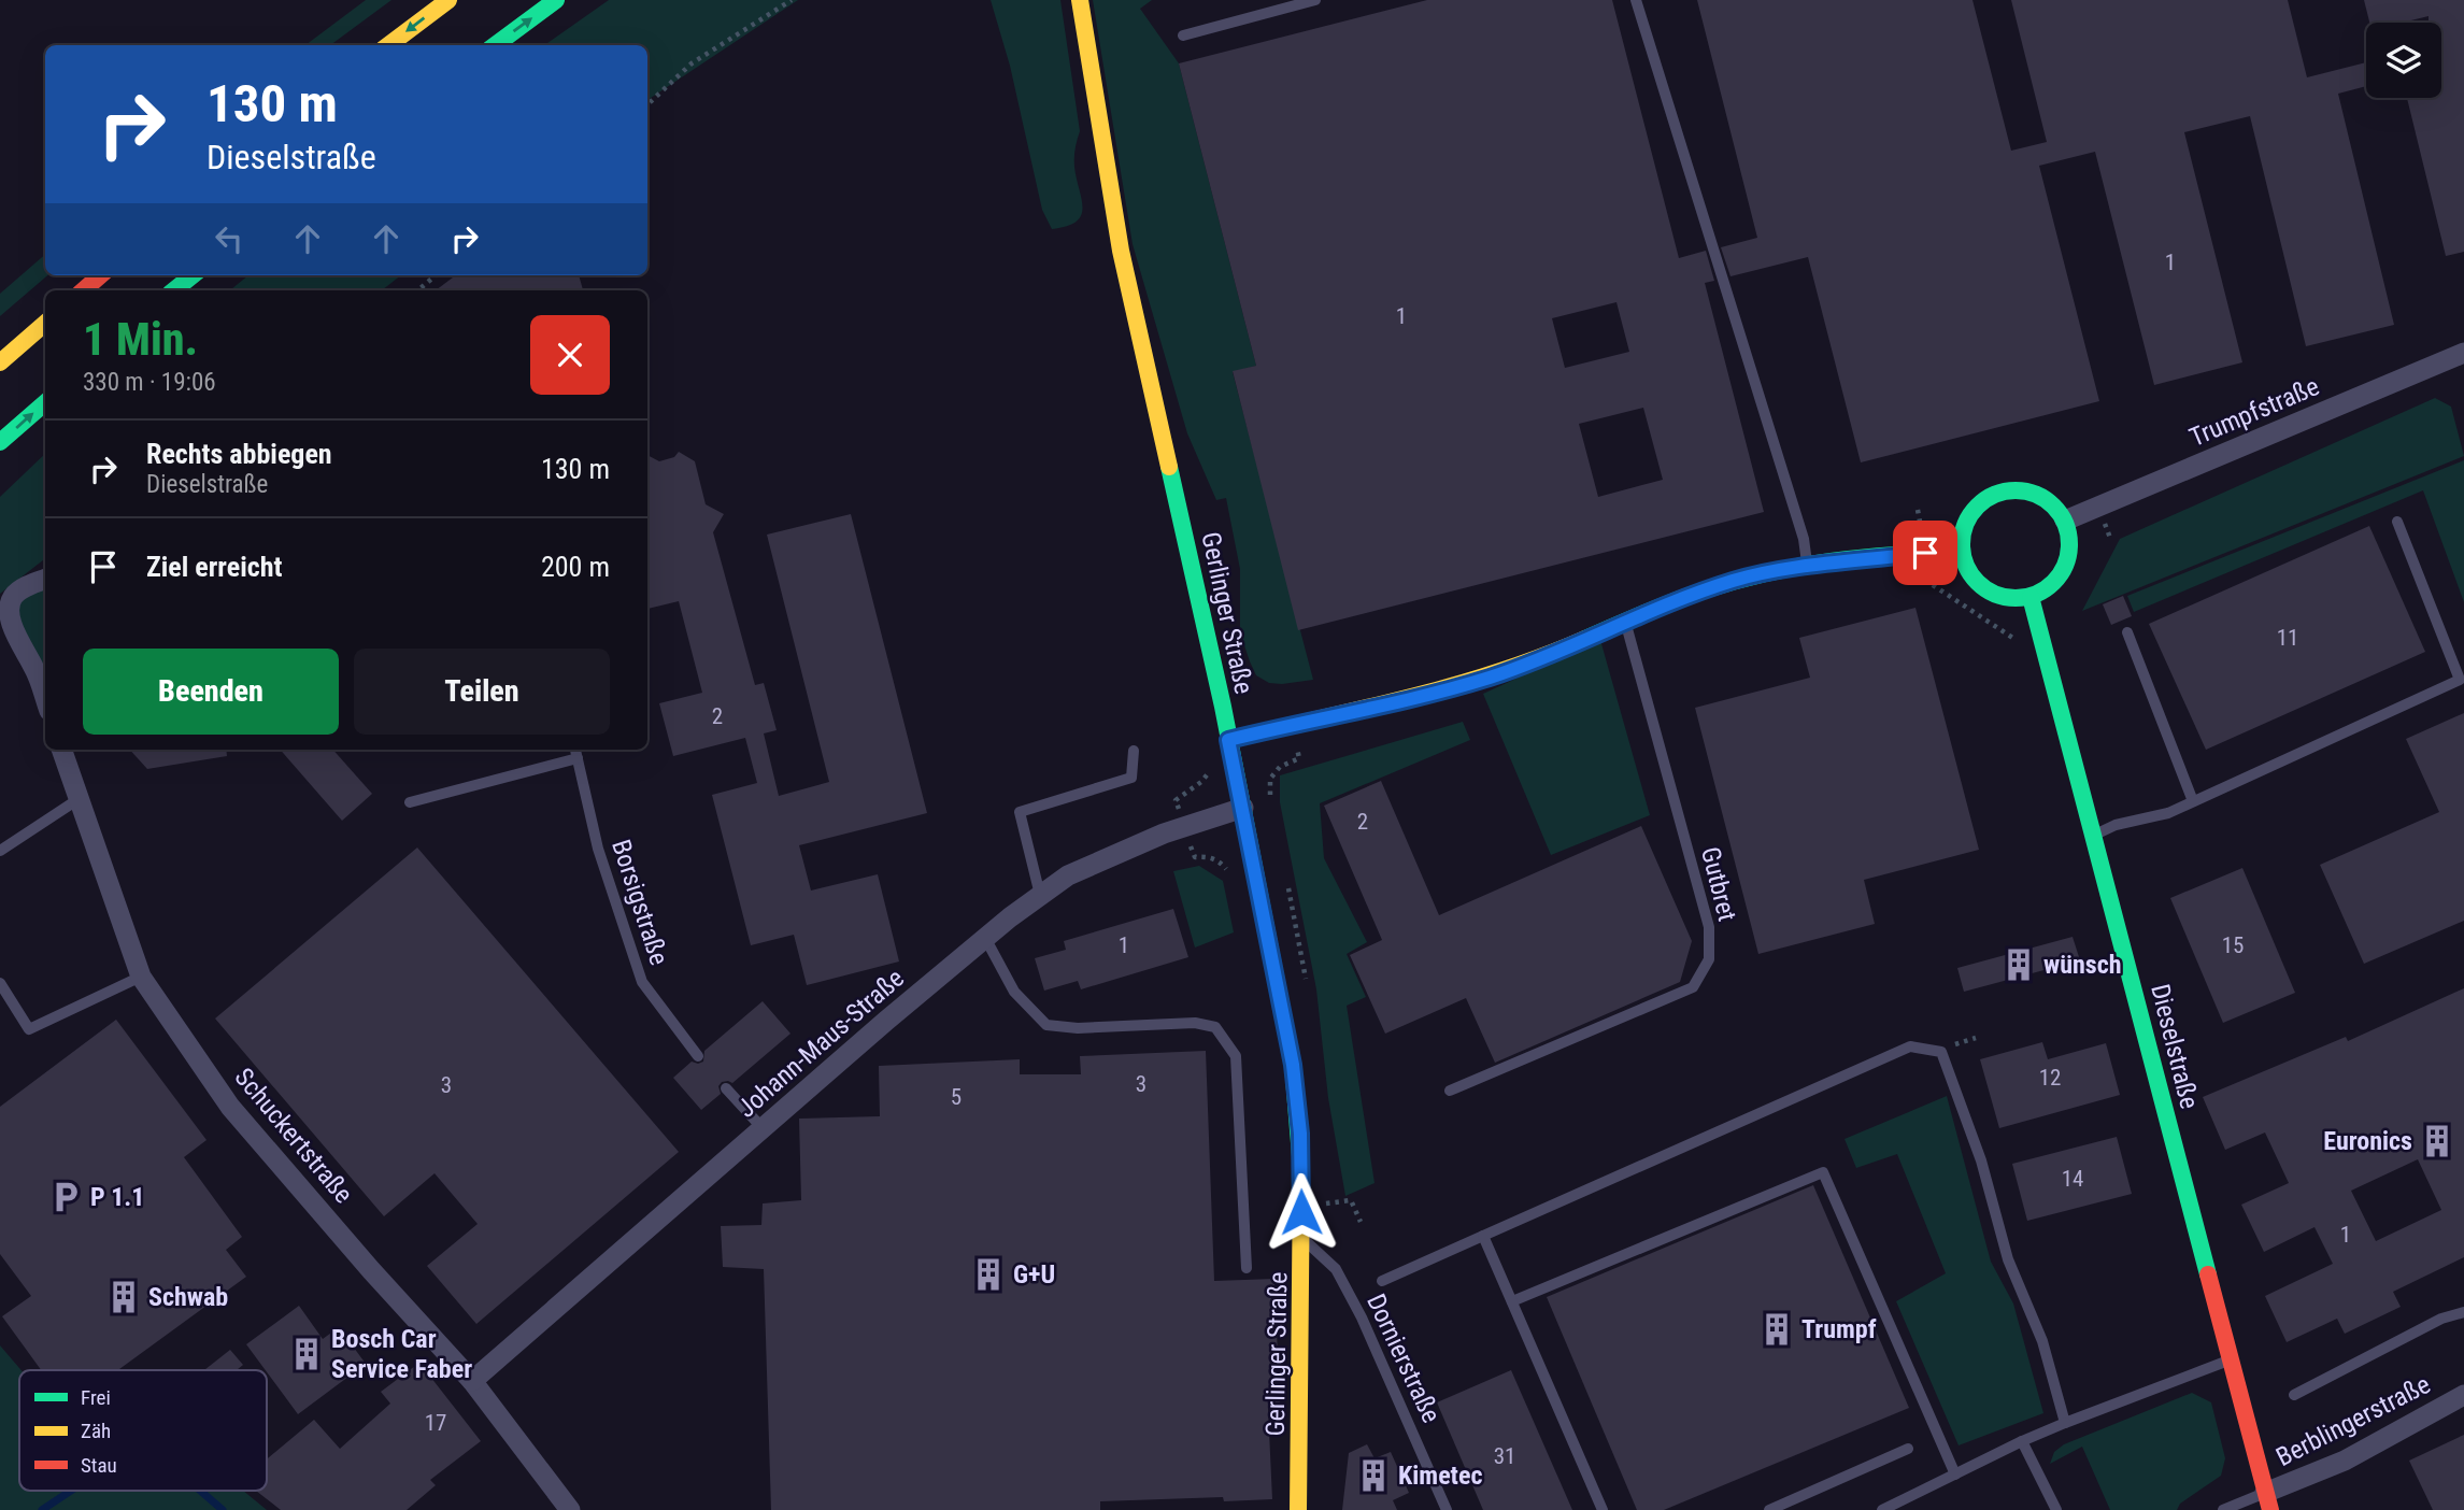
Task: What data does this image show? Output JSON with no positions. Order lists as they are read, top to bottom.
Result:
{
  "streets": {
    "main road": ["Gerlinger Straße", "Dieselstraße"],
    "street": [
      "Trumpfstraße",
      "Johann-Maus-Straße",
      "Schuckertstraße",
      "Berblingerstraße"
    ],
    "lane": ["Gutbret", "Borsigstraße", "Dornierstraße"]
  },
  "crossings": [
    ["Trumpfstraße", "Dieselstraße"],
    ["Gerlinger Straße", "Johann-Maus-Straße"],
    ["Gerlinger Straße", "Dornierstraße"],
    ["Johann-Maus-Straße", "Schuckertstraße"],
    ["Dieselstraße", "Berblingerstraße"]
  ],
  "places": {
    "building": [
      "wünsch",
      "Euronics",
      "G+U",
      "Schwab",
      "Trumpf",
      "Bosch Car Service Faber",
      "Kimetec"
    ],
    "parking": ["P 1.1"]
  },
  "house_numbers": [
    "1",
    "1",
    "11",
    "2",
    "2",
    "1",
    "15",
    "12",
    "3",
    "3",
    "5",
    "14",
    "1",
    "17",
    "31"
  ],
  "legend": ["Frei", "Zäh", "Stau"],
  "page": {
    "turn": ["130 m", "Dieselstraße"],
    "heading": ["1 Min.", "330 m · 19:06"],
    "list": [
      {
        "name": "Rechts abbiegen",
        "note": "Dieselstraße",
        "value": "130 m"
      },
      {
        "name": "Ziel erreicht",
        "value": "200 m"
      }
    ],
    "buttons": ["Beenden", "Teilen"]
  }
}
